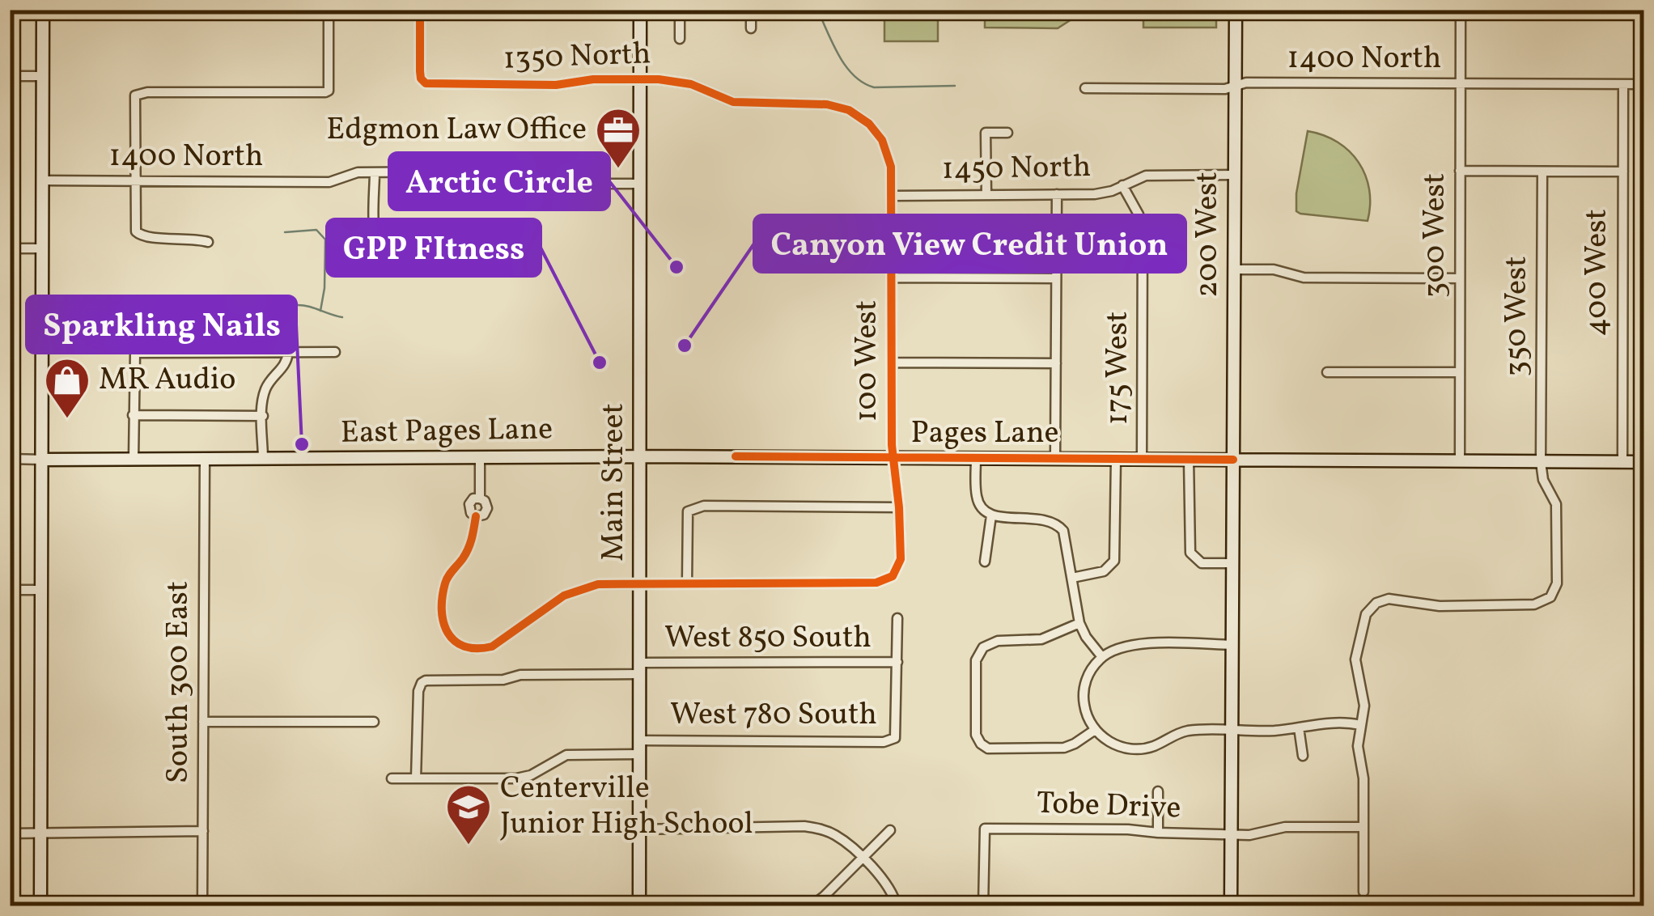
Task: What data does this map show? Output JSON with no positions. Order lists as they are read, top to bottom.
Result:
{
  "streets": {
    "main road": [
      "200 West",
      "East Pages Lane",
      "Pages Lane",
      "Main Street"
    ],
    "street": [
      "1350 North",
      "1400 North",
      "1450 North",
      "300 West",
      "400 West",
      "350 West",
      "100 West",
      "175 West",
      "West 850 South",
      "South 300 East",
      "West 780 South",
      "Tobe Drive"
    ]
  },
  "crossings": [
    ["1350 North", "100 West"],
    ["1350 North", "Main Street"],
    ["1400 North", "200 West"],
    ["1400 North", "300 West"],
    ["1400 North", "400 West"],
    ["1400 North", "Main Street"],
    ["1450 North", "200 West"],
    ["1450 North", "100 West"],
    ["1450 North", "175 West"],
    ["200 West", "Pages Lane"],
    ["300 West", "Pages Lane"],
    ["400 West", "Pages Lane"],
    ["350 West", "Pages Lane"],
    ["100 West", "East Pages Lane"],
    ["100 West", "Pages Lane"],
    ["100 West", "Main Street"],
    ["175 West", "Pages Lane"],
    ["East Pages Lane", "Pages Lane"],
    ["East Pages Lane", "Main Street"],
    ["East Pages Lane", "South 300 East"],
    ["Pages Lane", "Main Street"],
    ["Main Street", "West 850 South"],
    ["Main Street", "West 780 South"],
    ["West 850 South", "West 780 South"]
  ],
  "places": {
    "office": ["Edgmon Law Office"],
    "other": [
      "Arctic Circle",
      "Canyon View Credit Union",
      "GPP FItness",
      "Sparkling Nails"
    ],
    "shop": ["MR Audio"],
    "school or university": ["Centerville Junior High School"]
  }
}
